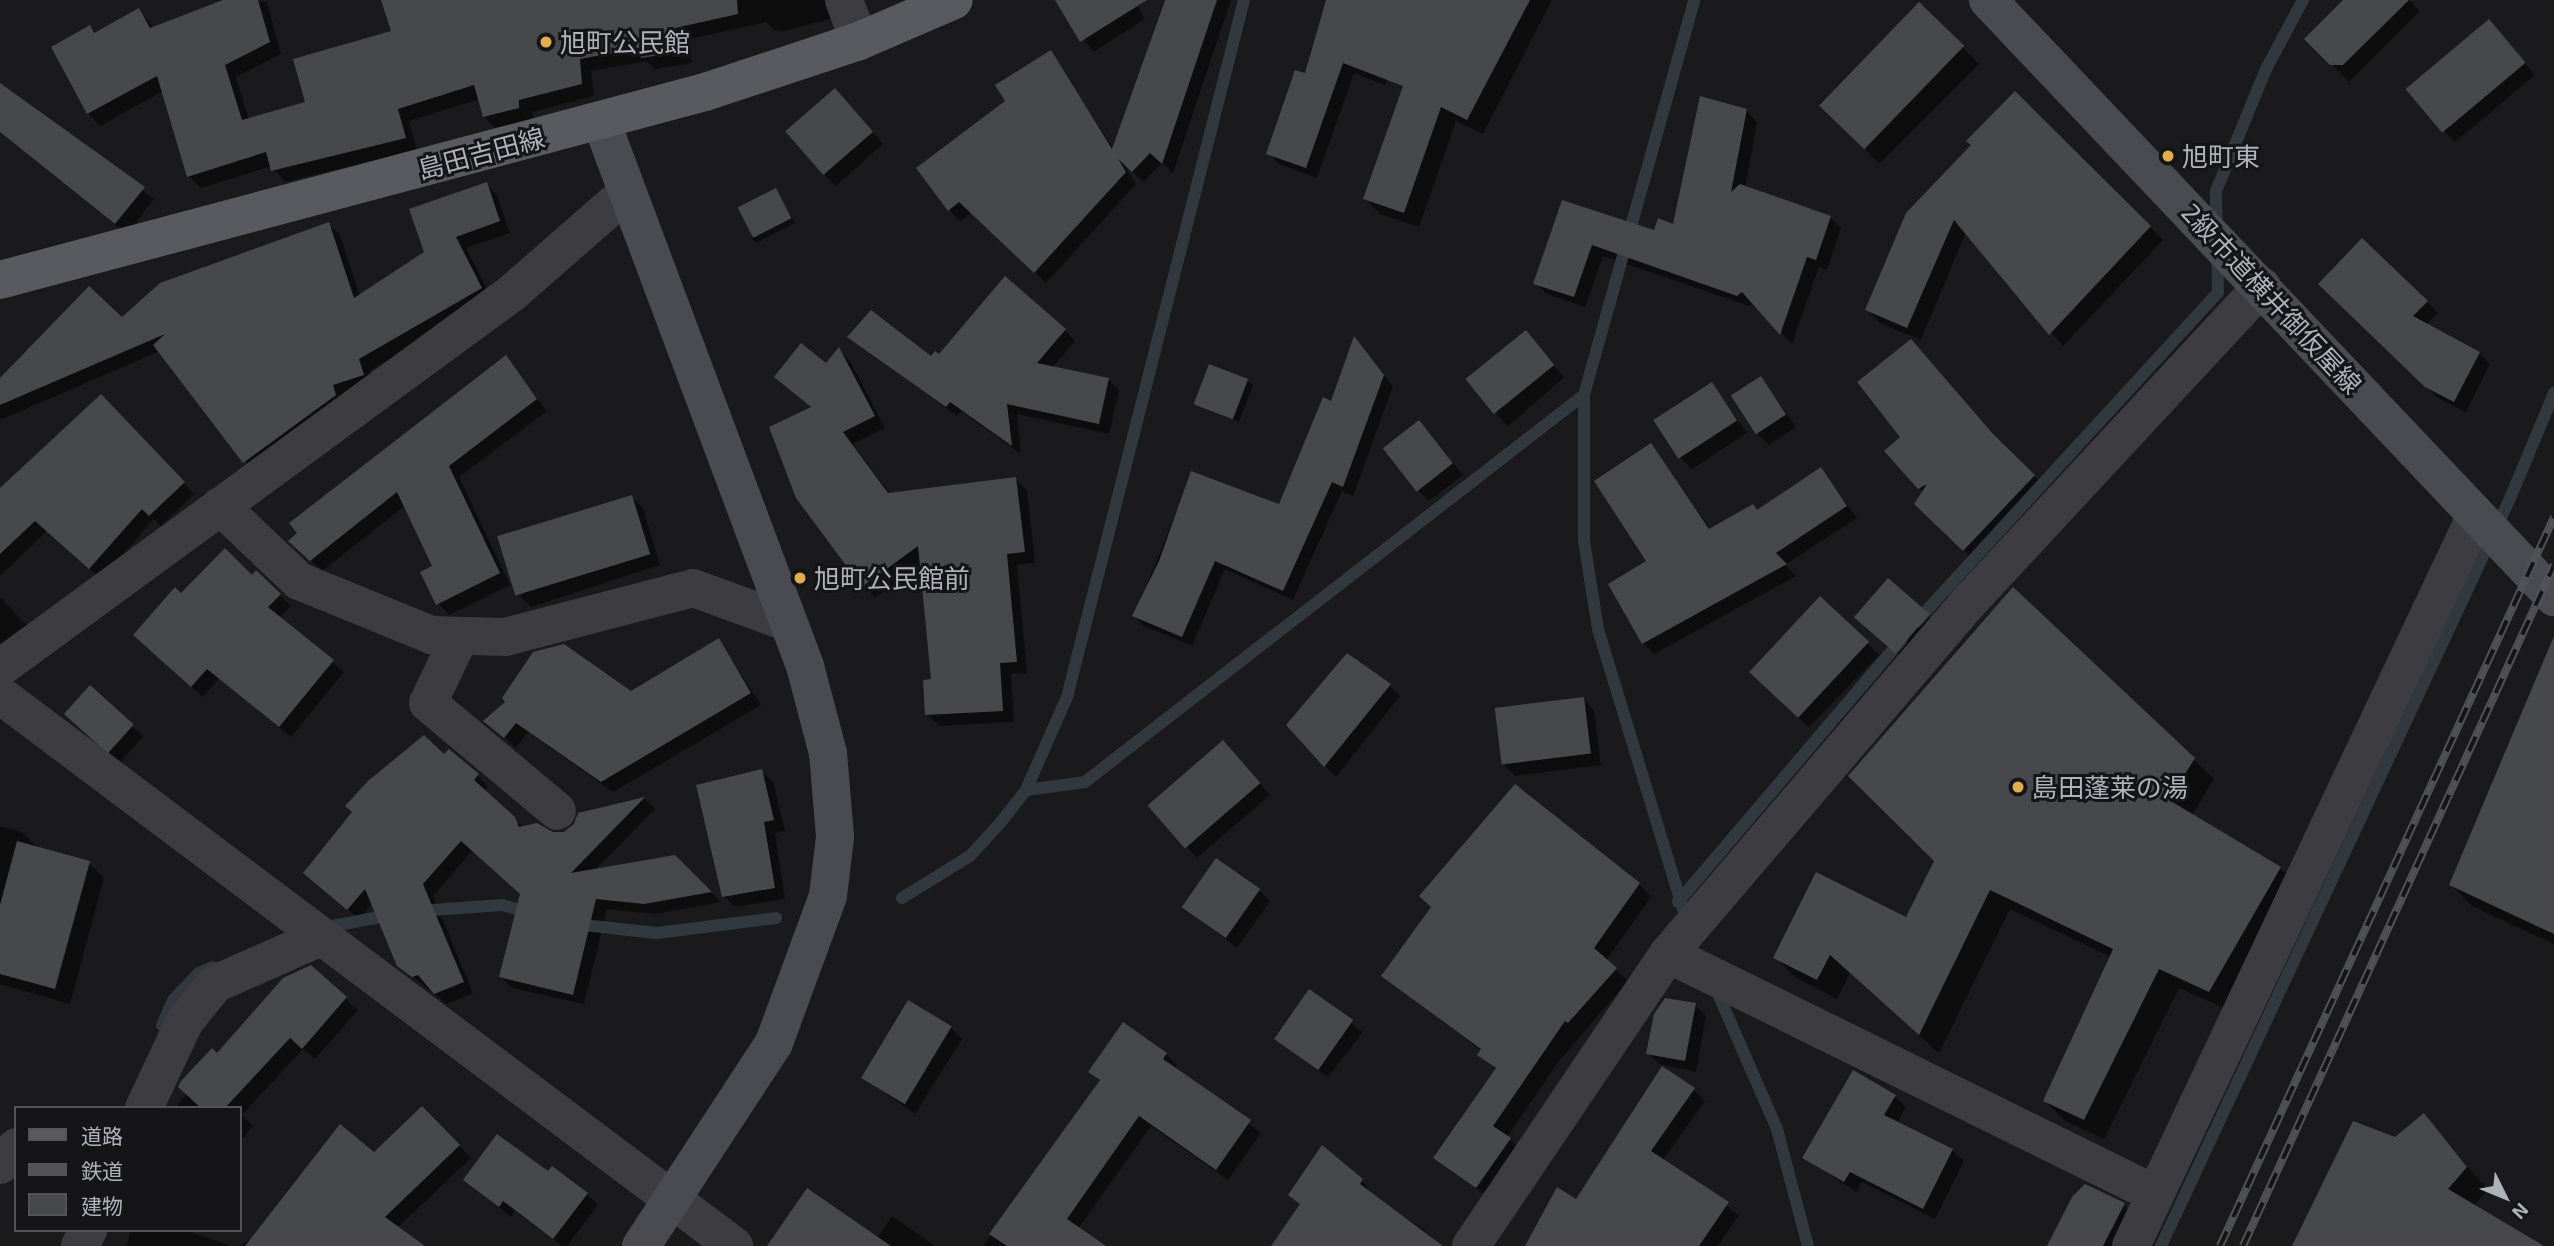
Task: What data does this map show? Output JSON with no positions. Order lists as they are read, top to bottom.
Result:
{
  "streets": {
    "main road": ["島田吉田線"],
    "street": ["2級市道横井御仮屋線"]
  },
  "places": [
    "旭町公民館",
    "旭町東",
    "旭町公民館前",
    "島田蓬莱の湯"
  ],
  "legend": ["道路", "鉄道", "建物"],
  "north": "bottom right"
}
